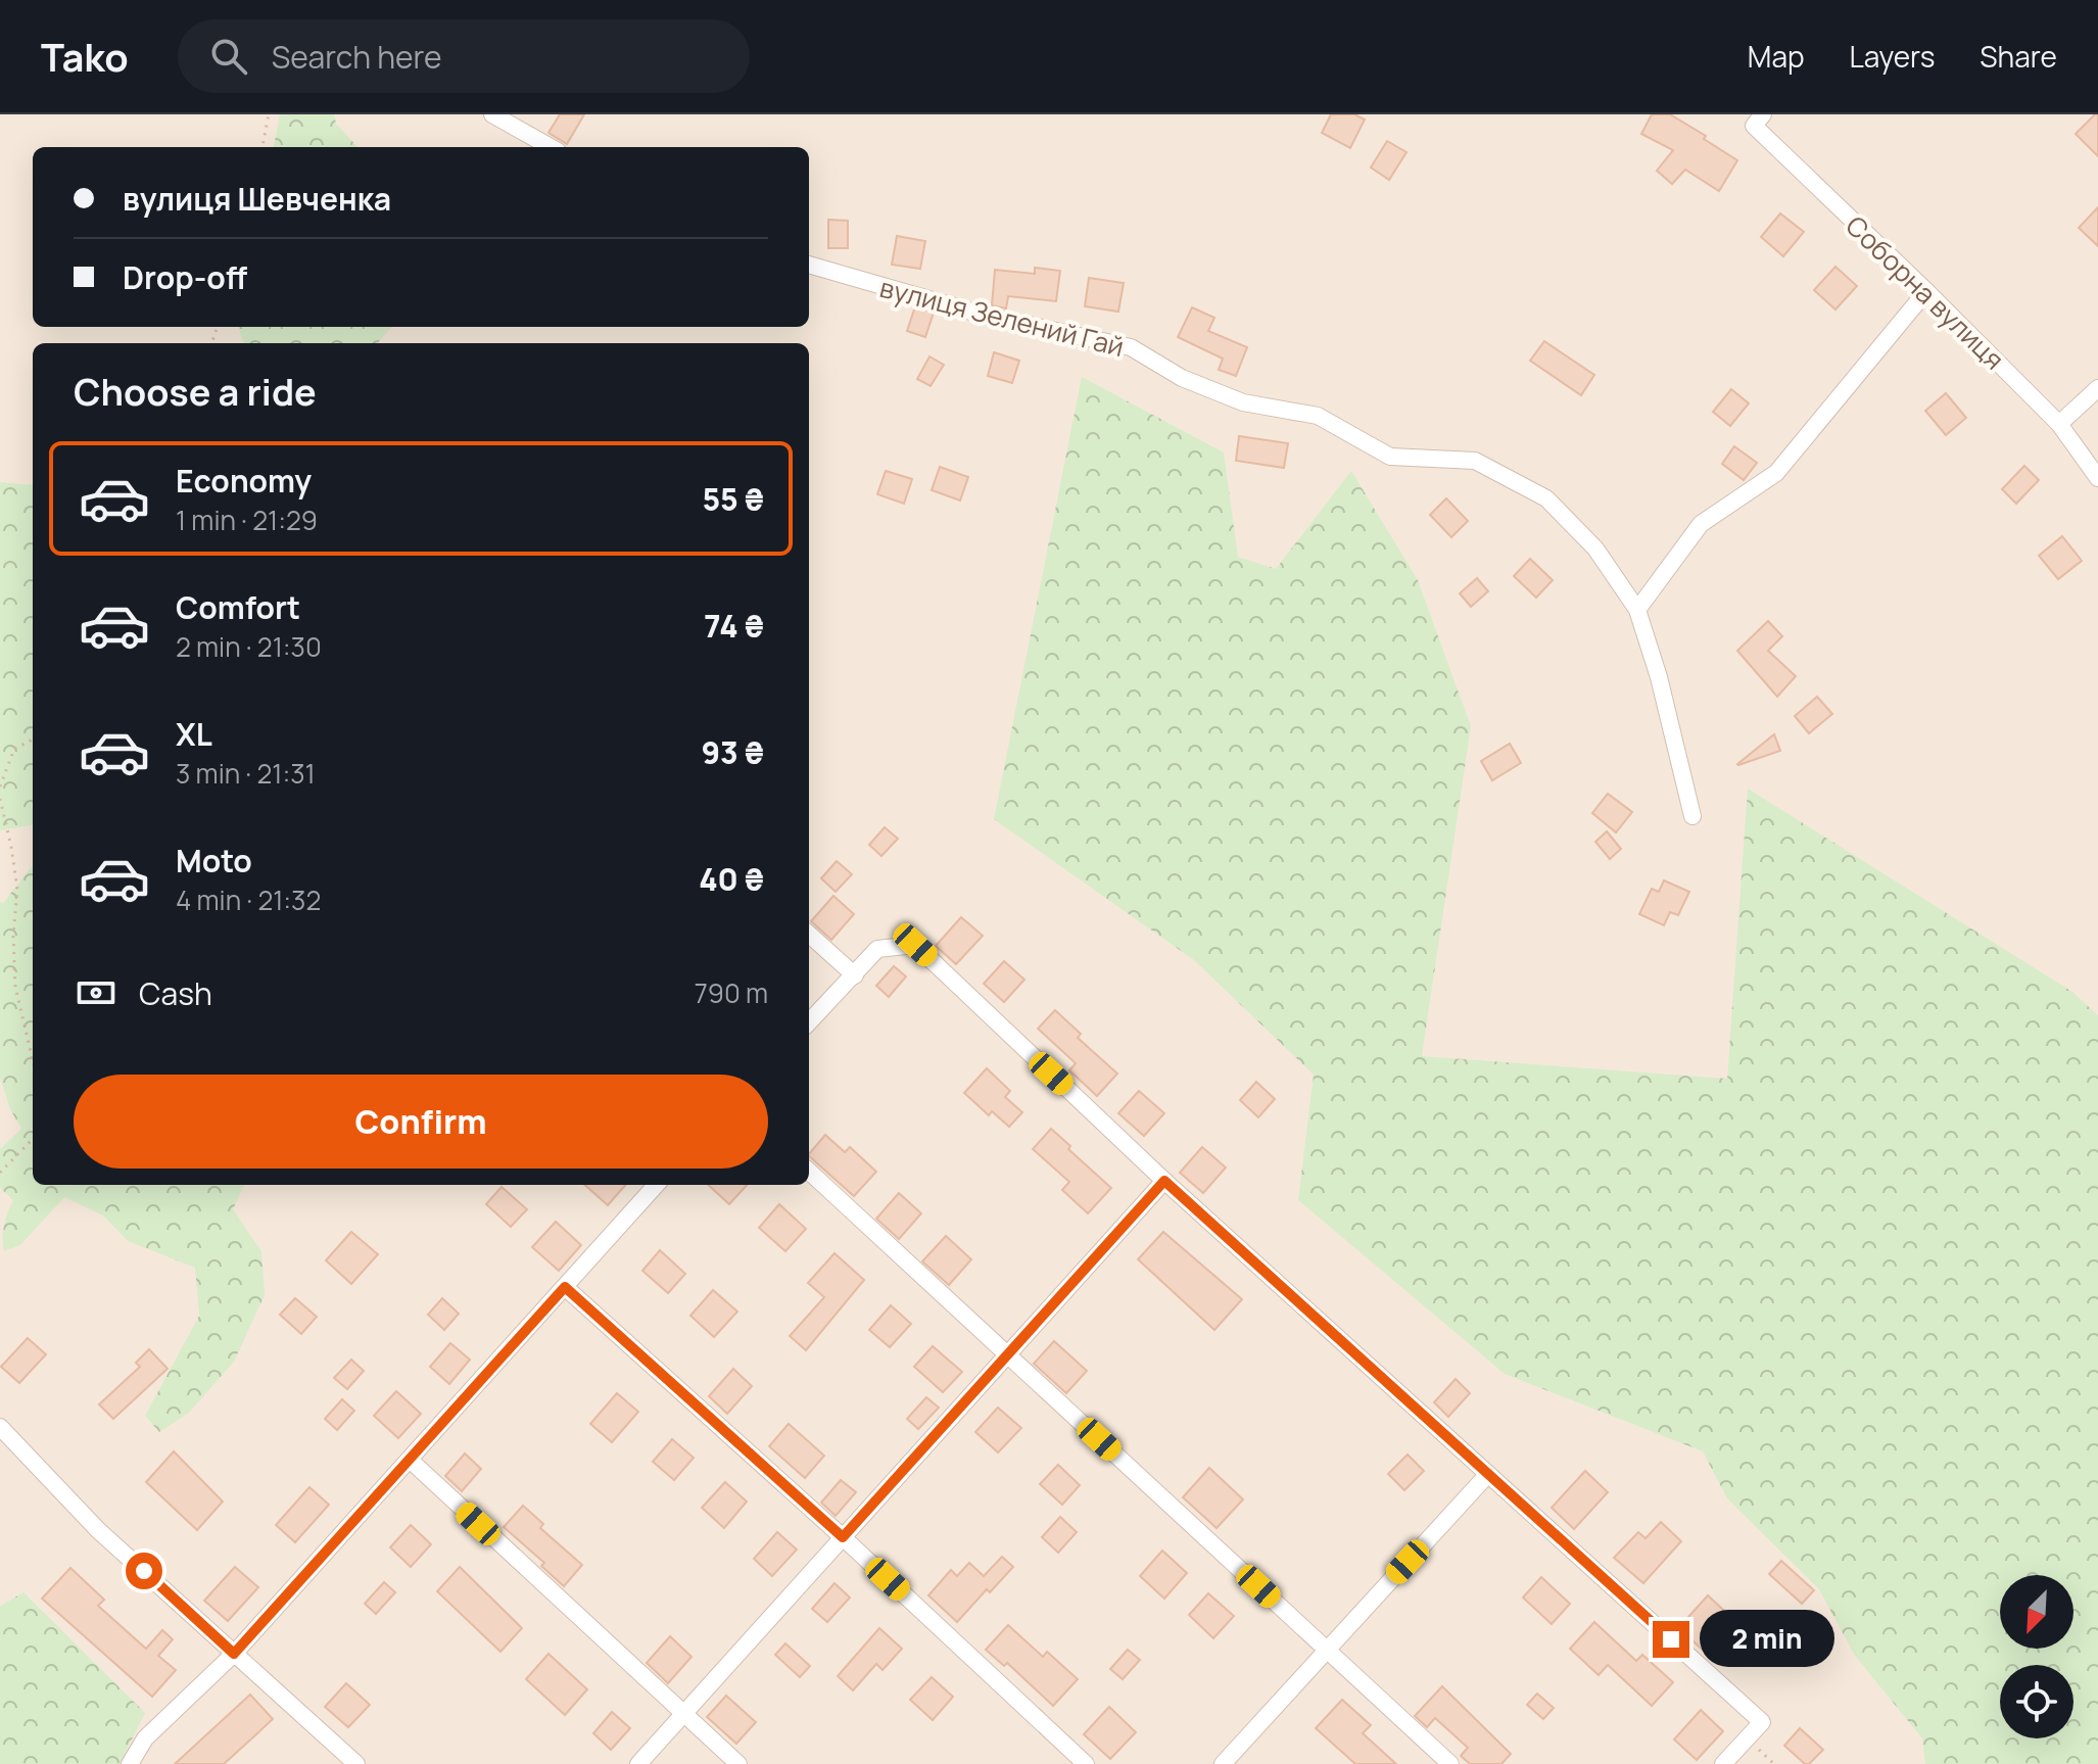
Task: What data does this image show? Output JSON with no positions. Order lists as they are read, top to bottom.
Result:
{
  "streets": {
    "street": ["Соборна вулиця", "вулиця Зелений Гай"]
  },
  "north": "bottom left",
  "page": {
    "header": "Tako",
    "search": "Search here",
    "nav": ["Map", "Layers", "Share"],
    "banner": ["вулиця Шевченка", "Drop-off"],
    "heading": "Choose a ride",
    "list": [
      {
        "name": "Economy",
        "note": "1 min · 21:29",
        "value": "55 ₴"
      },
      {
        "name": "Comfort",
        "note": "2 min · 21:30",
        "value": "74 ₴"
      },
      {
        "name": "XL",
        "note": "3 min · 21:31",
        "value": "93 ₴"
      },
      {
        "name": "Moto",
        "note": "4 min · 21:32",
        "value": "40 ₴"
      }
    ],
    "pay": ["Cash", "790 m"],
    "buttons": "Confirm",
    "bubble": "2 min"
  }
}
